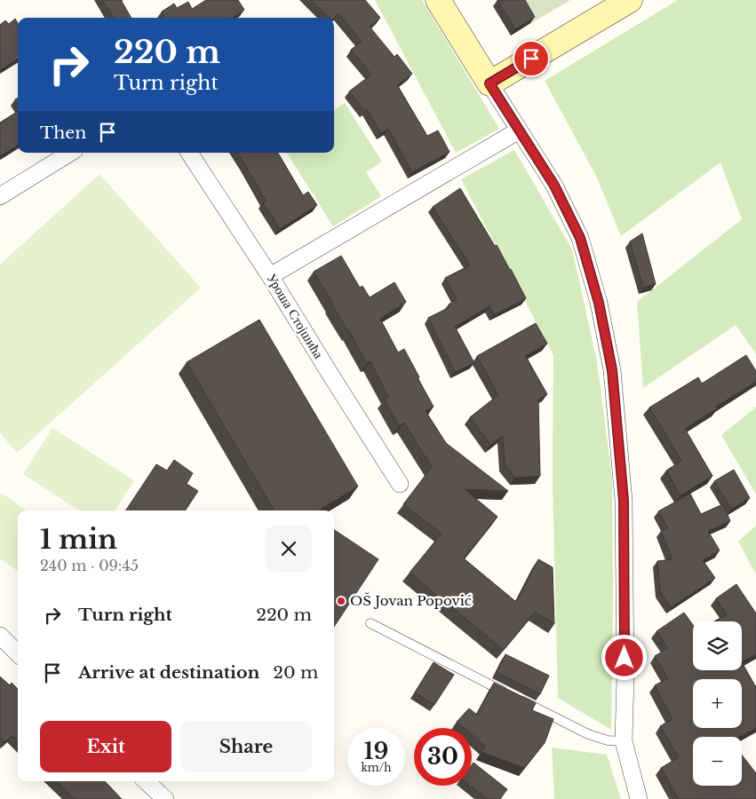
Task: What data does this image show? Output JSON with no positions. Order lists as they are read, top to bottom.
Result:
{
  "streets": {
    "street": ["Уроша Стојшића"]
  },
  "places": ["OŠ Jovan Popović"],
  "page": {
    "turn": ["220 m", "Turn right"],
    "then": "Then",
    "heading": ["1 min", "240 m · 09:45"],
    "list": [
      {
        "name": "Turn right",
        "value": "220 m"
      },
      {
        "name": "Arrive at destination",
        "value": "20 m"
      }
    ],
    "map_buttons": ["+", "−"],
    "buttons": ["Exit", "Share"],
    "speed": "19 km/h",
    "limit": "30"
  }
}
